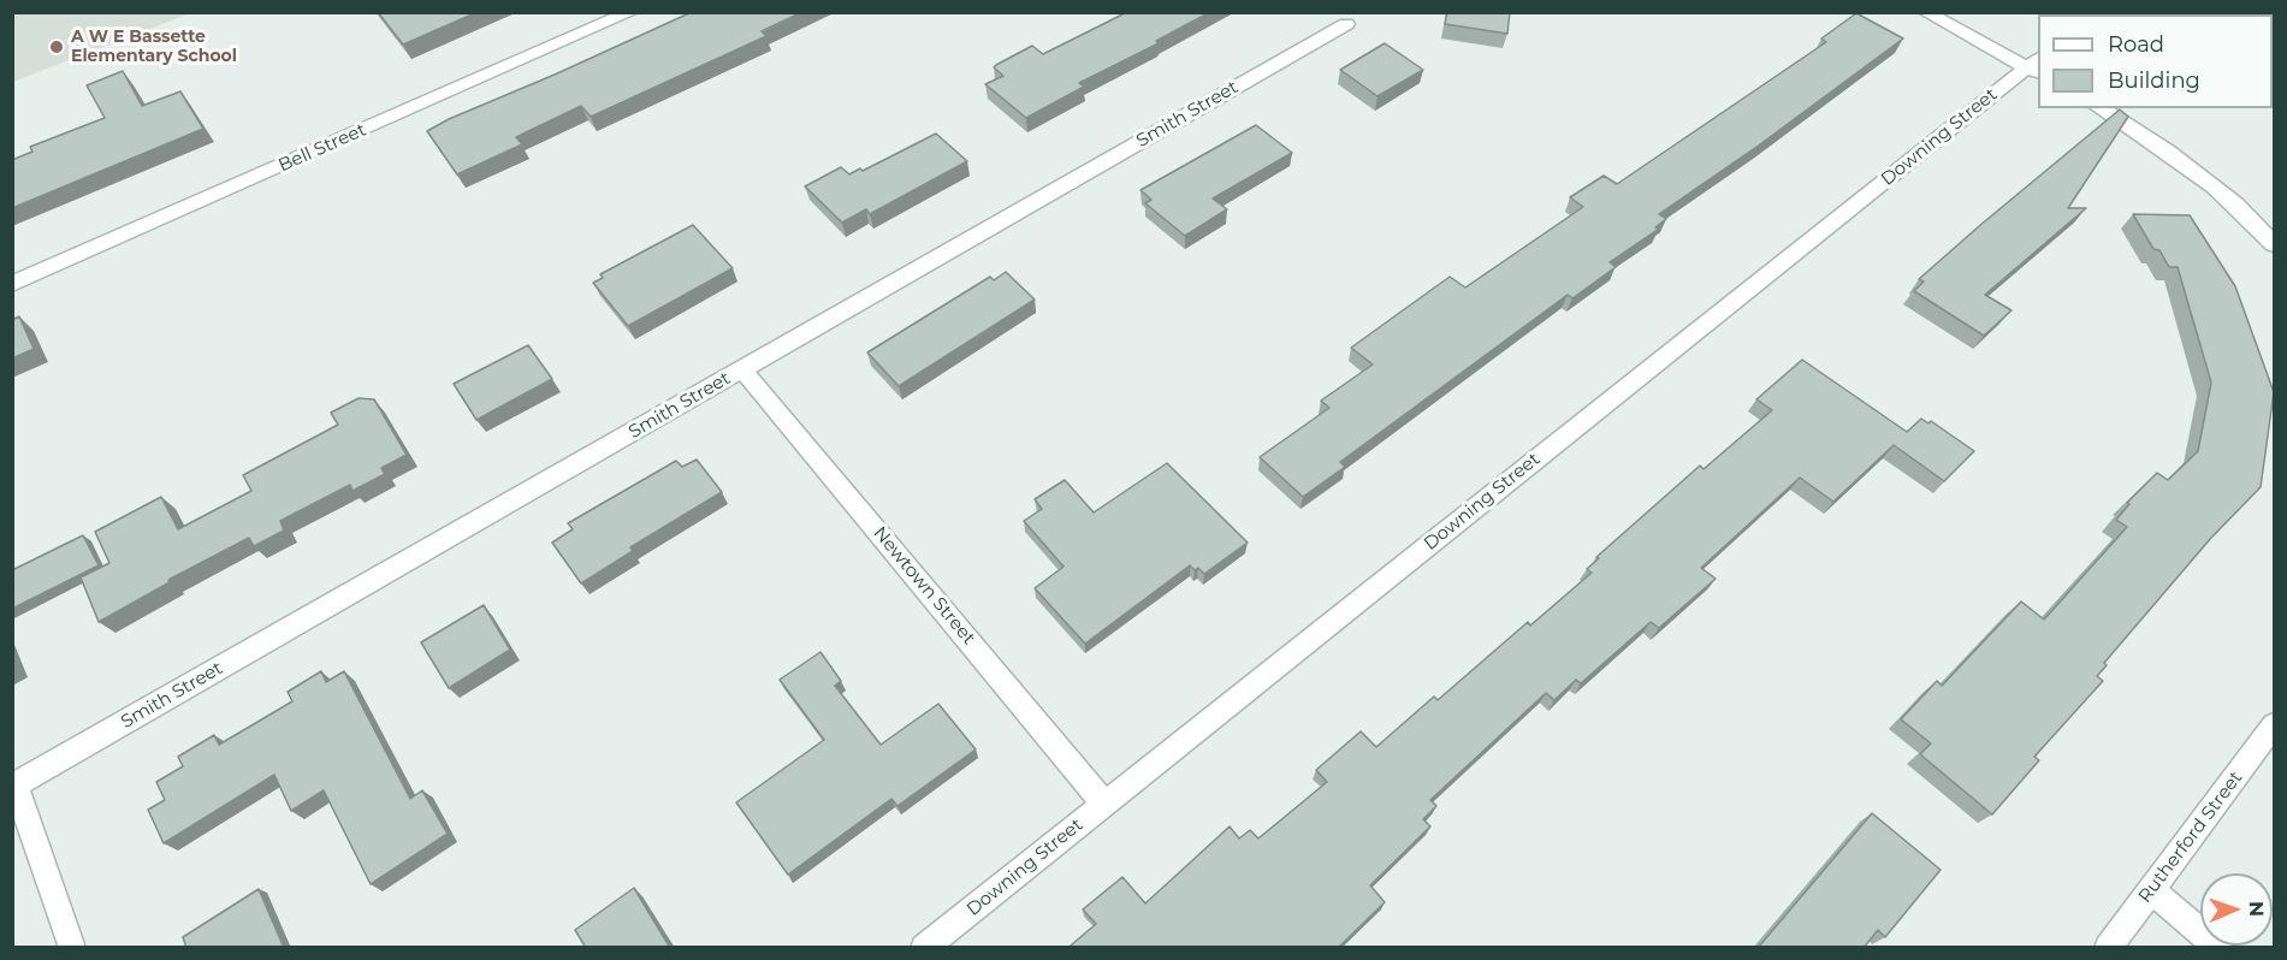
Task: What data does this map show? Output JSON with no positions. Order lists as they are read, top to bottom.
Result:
{
  "streets": {
    "street": [
      "Smith Street",
      "Downing Street",
      "Bell Street",
      "Newtown Street",
      "Rutherford Street"
    ]
  },
  "crossings": [
    ["Smith Street", "Newtown Street"],
    ["Downing Street", "Newtown Street"]
  ],
  "places": ["A W E Bassette Elementary School"],
  "legend": ["Road", "Building"],
  "north": "right"
}
